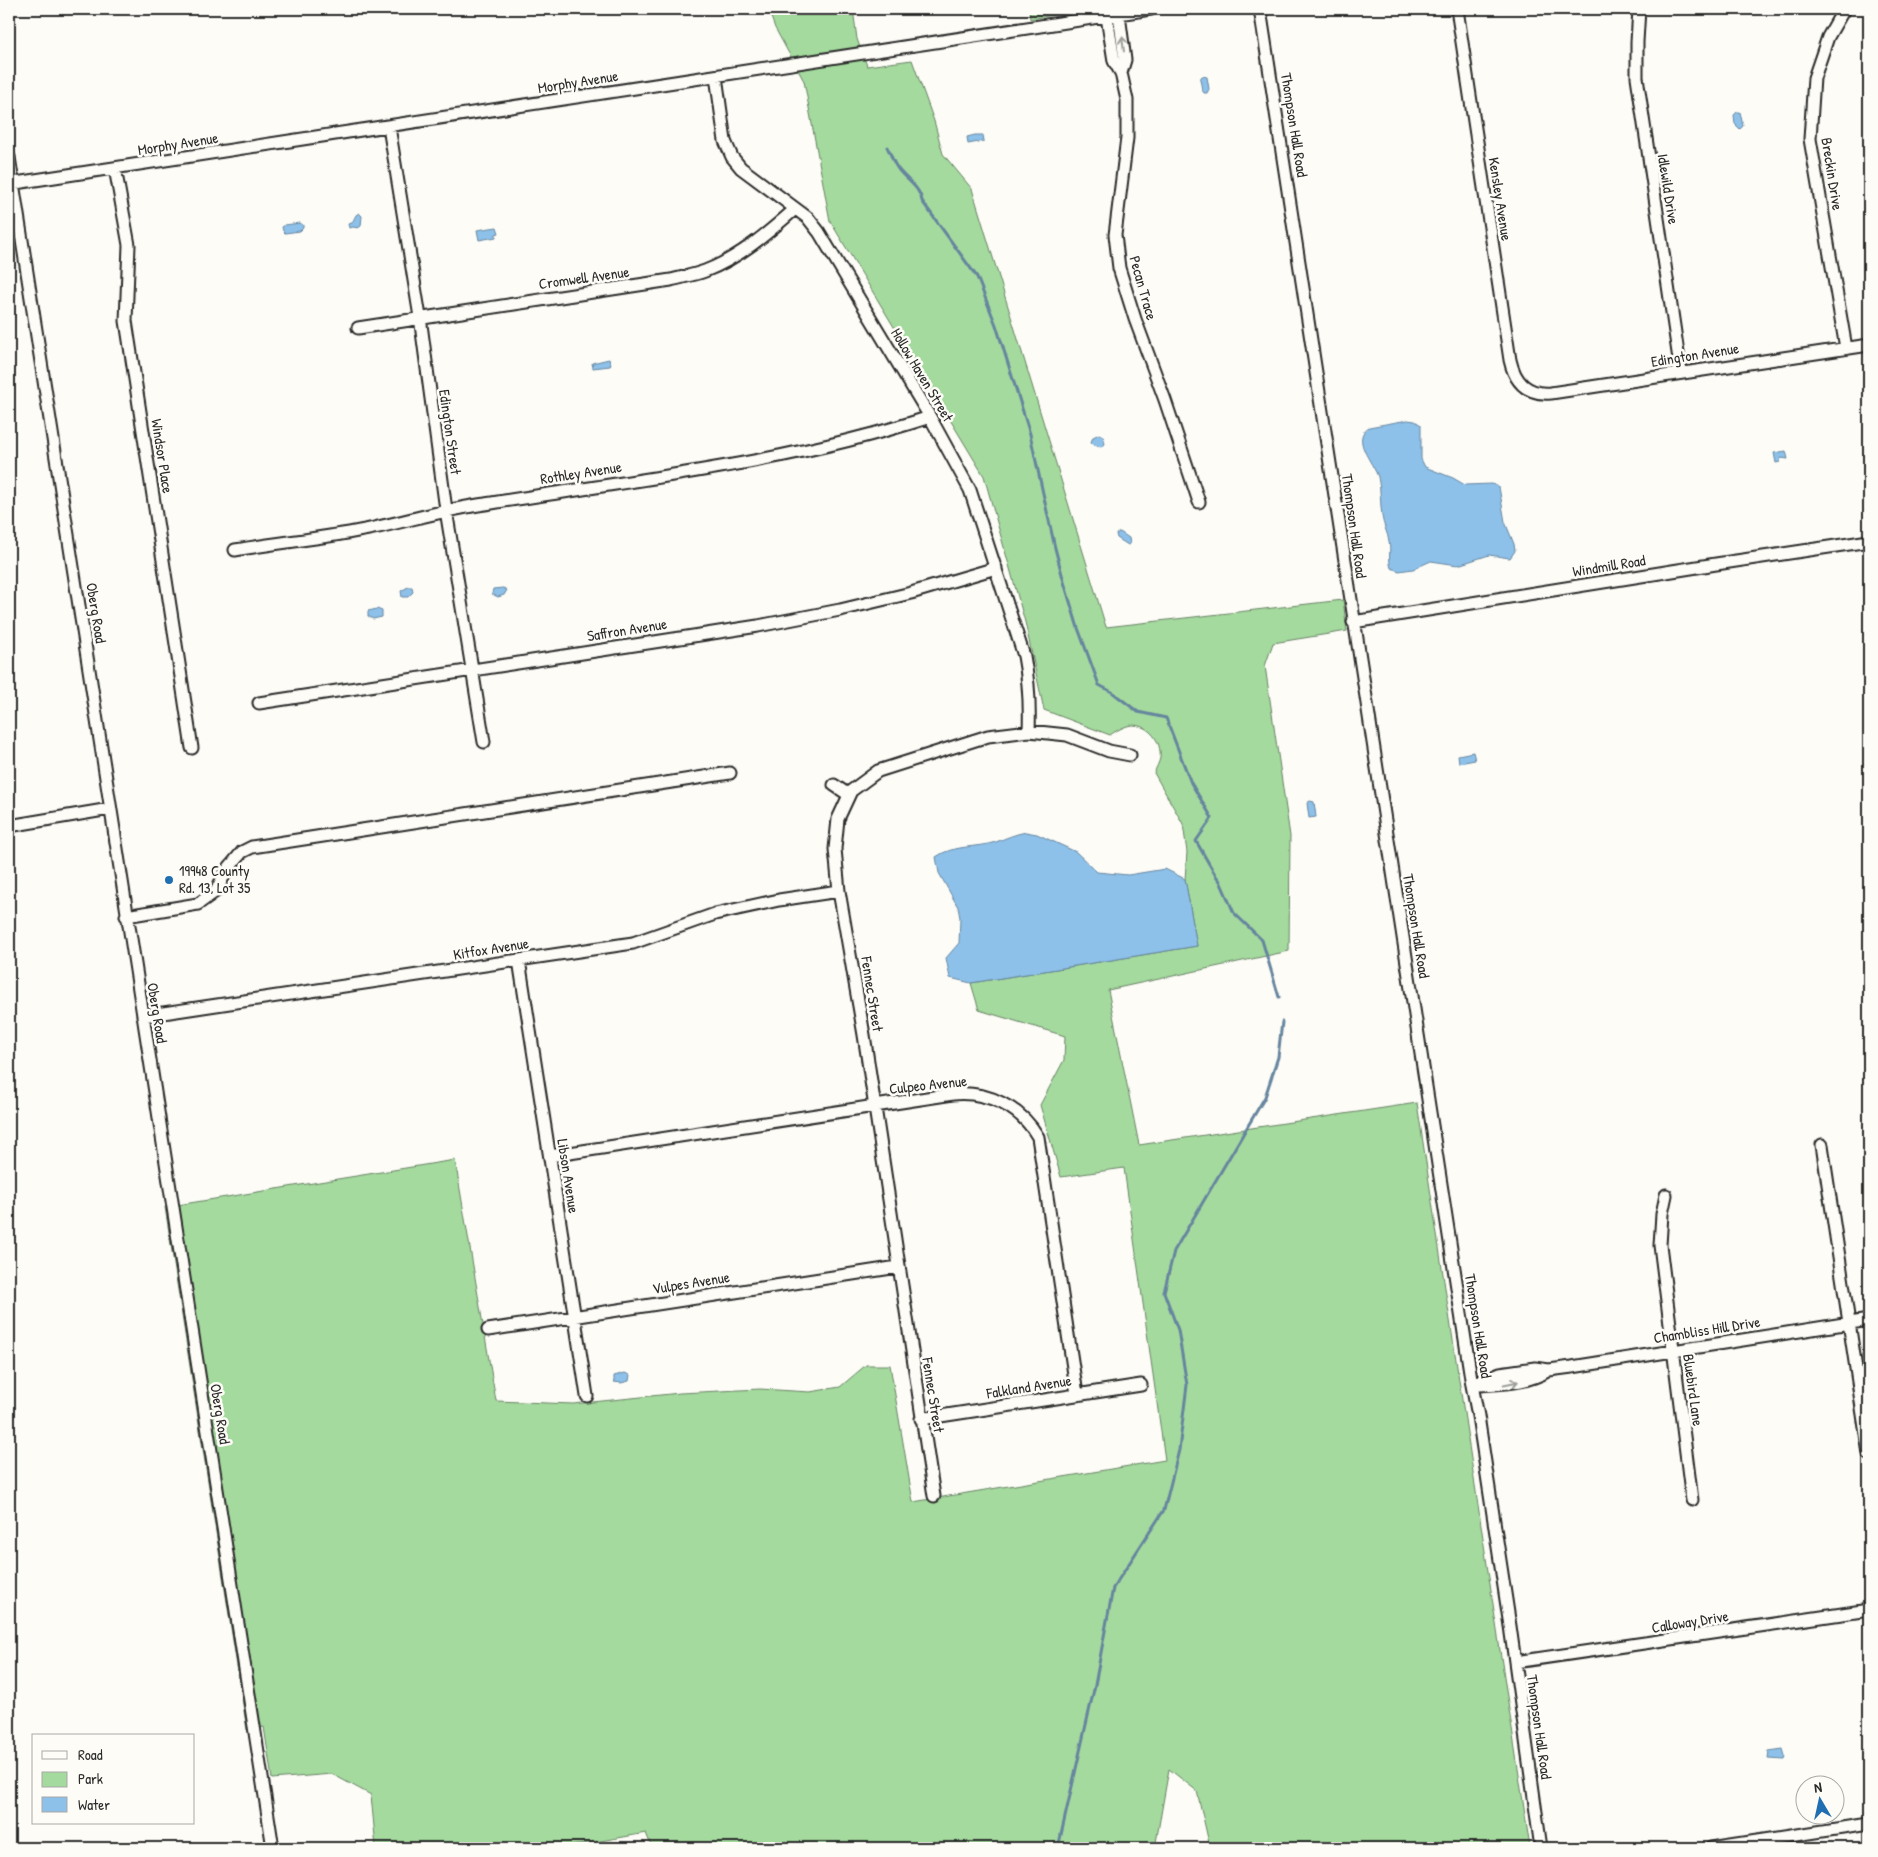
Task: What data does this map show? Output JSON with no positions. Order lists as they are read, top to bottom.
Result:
{
  "streets": {
    "street": [
      "Morphy Avenue",
      "Thompson Hall Road",
      "Breckin Drive",
      "Idlewild Drive",
      "Kensley Avenue",
      "Cromwell Avenue",
      "Pecan Trace",
      "Edington Avenue",
      "Hollow Haven Street",
      "Edington Street",
      "Windsor Place",
      "Rothley Avenue",
      "Windmill Road",
      "Oberg Road",
      "Saffron Avenue",
      "Kitfox Avenue",
      "Fennec Street",
      "Culpeo Avenue",
      "Libson Avenue",
      "Vulpes Avenue",
      "Chambliss Hill Drive",
      "Falkland Avenue",
      "Bluebird Lane",
      "Calloway Drive"
    ]
  },
  "crossings": [
    ["Morphy Avenue", "Pecan Trace"],
    ["Morphy Avenue", "Hollow Haven Street"],
    ["Morphy Avenue", "Edington Street"],
    ["Morphy Avenue", "Windsor Place"],
    ["Morphy Avenue", "Oberg Road"],
    ["Thompson Hall Road", "Windmill Road"],
    ["Thompson Hall Road", "Chambliss Hill Drive"],
    ["Thompson Hall Road", "Calloway Drive"],
    ["Breckin Drive", "Edington Avenue"],
    ["Idlewild Drive", "Edington Avenue"],
    ["Kensley Avenue", "Edington Avenue"],
    ["Cromwell Avenue", "Hollow Haven Street"],
    ["Cromwell Avenue", "Edington Street"],
    ["Hollow Haven Street", "Rothley Avenue"],
    ["Hollow Haven Street", "Saffron Avenue"],
    ["Hollow Haven Street", "Fennec Street"],
    ["Edington Street", "Rothley Avenue"],
    ["Edington Street", "Saffron Avenue"],
    ["Oberg Road", "Kitfox Avenue"],
    ["Kitfox Avenue", "Fennec Street"],
    ["Kitfox Avenue", "Libson Avenue"],
    ["Fennec Street", "Culpeo Avenue"],
    ["Fennec Street", "Vulpes Avenue"],
    ["Fennec Street", "Falkland Avenue"],
    ["Culpeo Avenue", "Libson Avenue"],
    ["Culpeo Avenue", "Falkland Avenue"],
    ["Libson Avenue", "Vulpes Avenue"],
    ["Chambliss Hill Drive", "Bluebird Lane"]
  ],
  "places": ["19948 County Rd. 13, Lot 35"],
  "legend": ["Road", "Park", "Water"],
  "north": "top"
}
